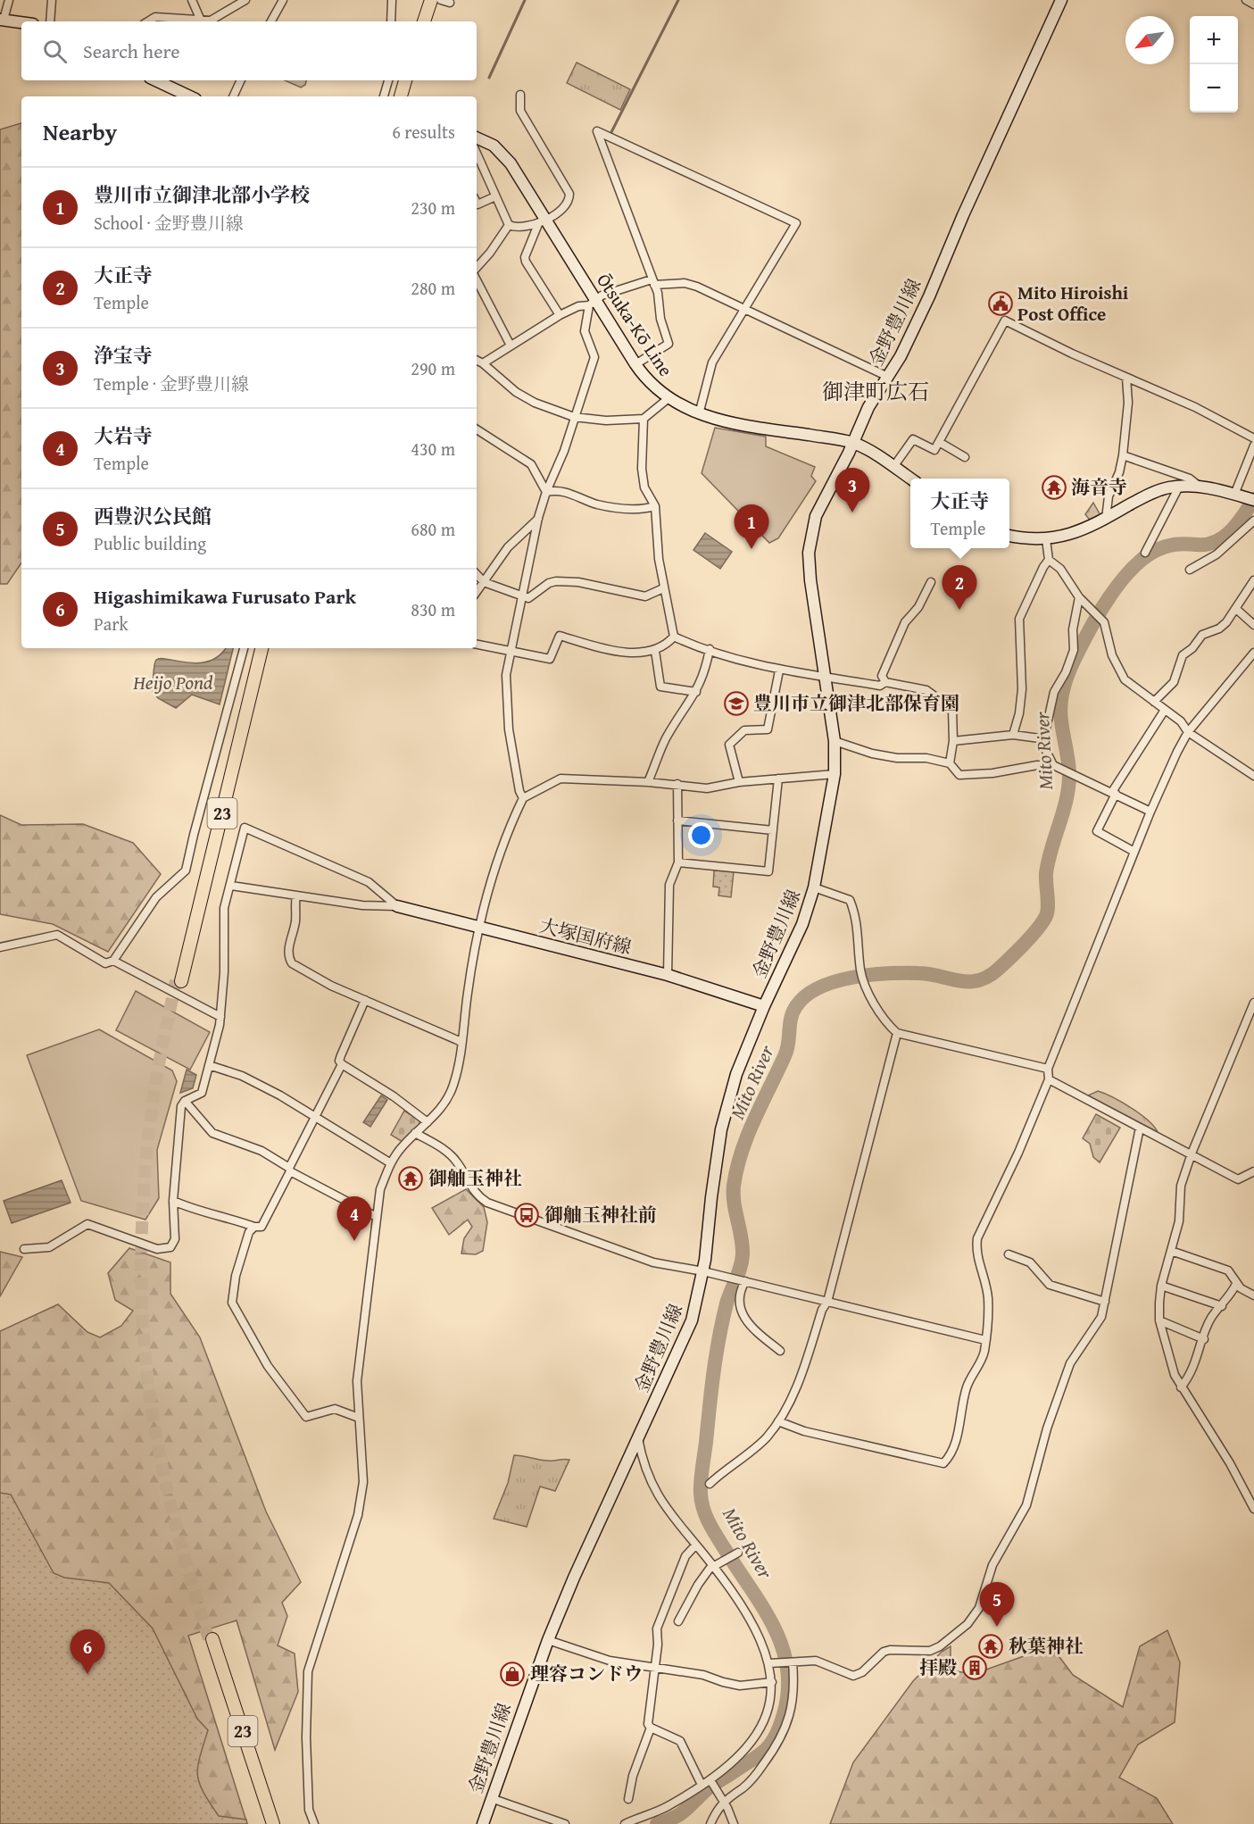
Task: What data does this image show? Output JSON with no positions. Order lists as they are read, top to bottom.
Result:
{
  "streets": {
    "highway": ["23"],
    "main road": ["金野豊川線", "Ōtsuka-Kō Line", "大塚国府線"]
  },
  "crossings": [
    ["金野豊川線", "Ōtsuka-Kō Line"],
    ["金野豊川線", "大塚国府線"]
  ],
  "districts": ["御津町広石"],
  "water": ["Heijo Pond", "Mito River"],
  "places": {
    "public building": ["Mito Hiroishi Post Office"],
    "temple": ["海音寺", "御舳玉神社", "秋葉神社"],
    "school or university": ["豊川市立御津北部保育園"],
    "bus stop": ["御舳玉神社前"],
    "building": ["拝殿"],
    "shop": ["理容コンドウ"]
  },
  "north": "bottom left",
  "page": {
    "map_buttons": ["+", "−"],
    "search": "Search here",
    "heading": ["Nearby", "6 results"],
    "list": [
      {
        "mark": "1",
        "name": "豊川市立御津北部小学校",
        "note": "School · 金野豊川線",
        "value": "230 m"
      },
      {
        "mark": "2",
        "name": "大正寺",
        "note": "Temple",
        "value": "280 m"
      },
      {
        "mark": "3",
        "name": "浄宝寺",
        "note": "Temple · 金野豊川線",
        "value": "290 m"
      },
      {
        "mark": "4",
        "name": "大岩寺",
        "note": "Temple",
        "value": "430 m"
      },
      {
        "mark": "5",
        "name": "西豊沢公民館",
        "note": "Public building",
        "value": "680 m"
      },
      {
        "mark": "6",
        "name": "Higashimikawa Furusato Park",
        "note": "Park",
        "value": "830 m"
      }
    ],
    "pins": [
      "3",
      "1",
      "2",
      "4",
      "5",
      "6"
    ],
    "popup": ["大正寺", "Temple"]
  }
}
